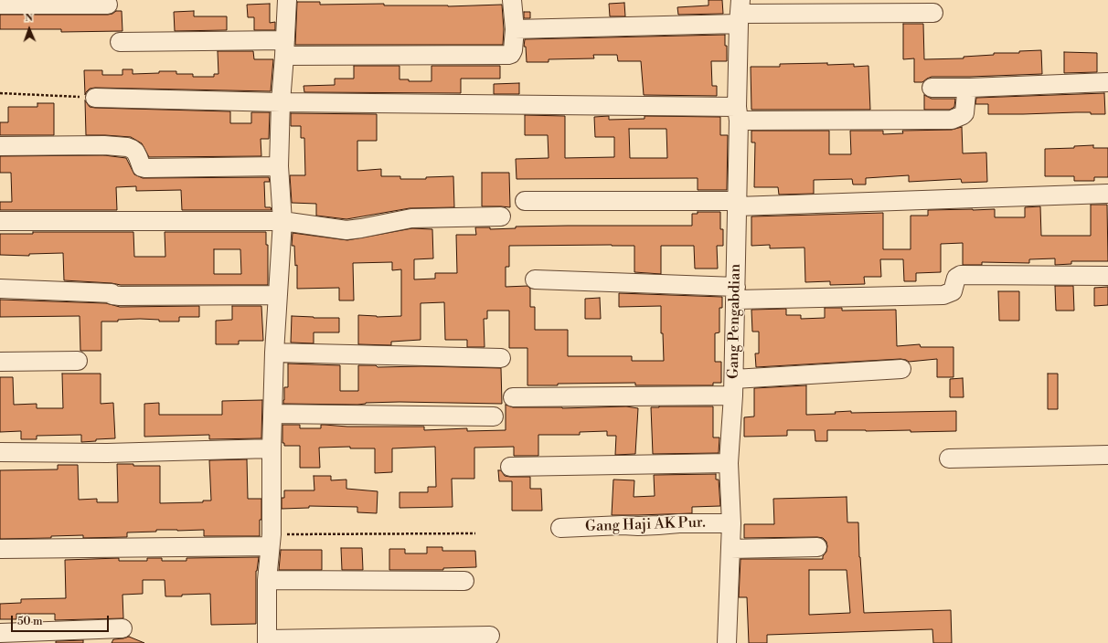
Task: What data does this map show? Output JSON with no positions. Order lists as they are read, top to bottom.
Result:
{
  "streets": {
    "street": ["Gang Pengabdian", "Gang Haji AK Pur."]
  },
  "crossings": [
    ["Gang Pengabdian", "Gang Haji AK Pur."]
  ],
  "scale_bar": "50 m",
  "north": "top"
}
